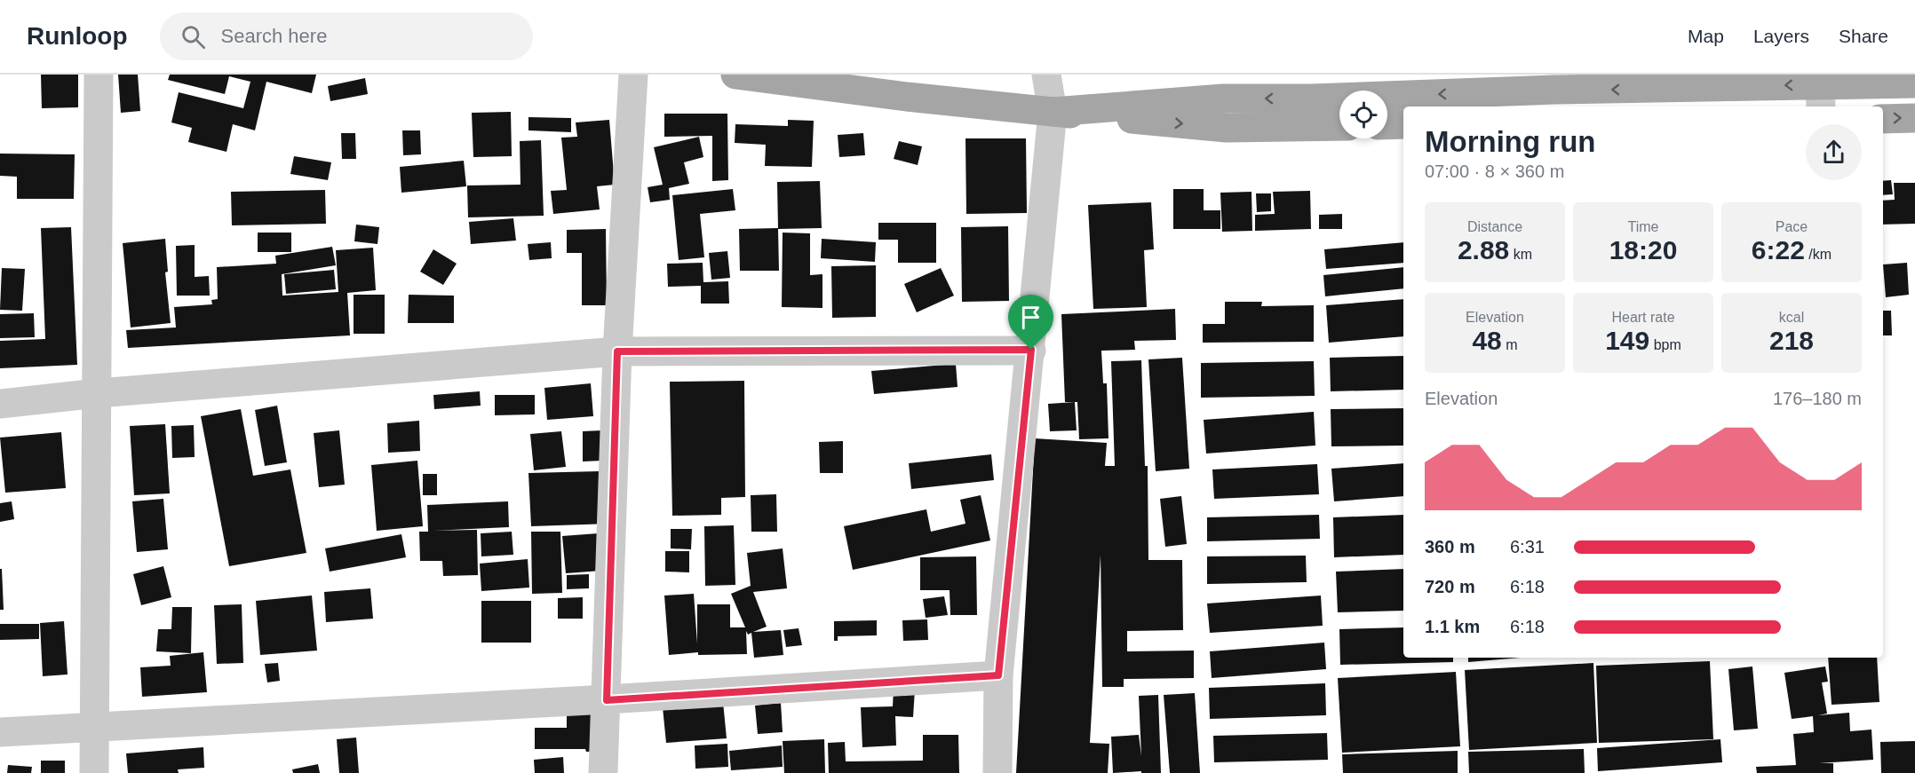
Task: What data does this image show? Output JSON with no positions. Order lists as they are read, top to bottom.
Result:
{
  "page": {
    "header": "Runloop",
    "search": "Search here",
    "nav": ["Map", "Layers", "Share"],
    "heading": ["Morning run", "07:00 · 8 × 360 m"],
    "stats": [
      ["Distance", "2.88 km"],
      ["Time", "18:20"],
      ["Pace", "6:22 /km"],
      ["Elevation", "48 m"],
      ["Heart rate", "149 bpm"],
      ["kcal", "218"]
    ],
    "chart": ["Elevation", "176–180 m"],
    "list": [
      {
        "name": "360 m",
        "note": "6:31"
      },
      {
        "name": "720 m",
        "note": "6:18"
      },
      {
        "name": "1.1 km",
        "note": "6:18"
      }
    ]
  }
}
